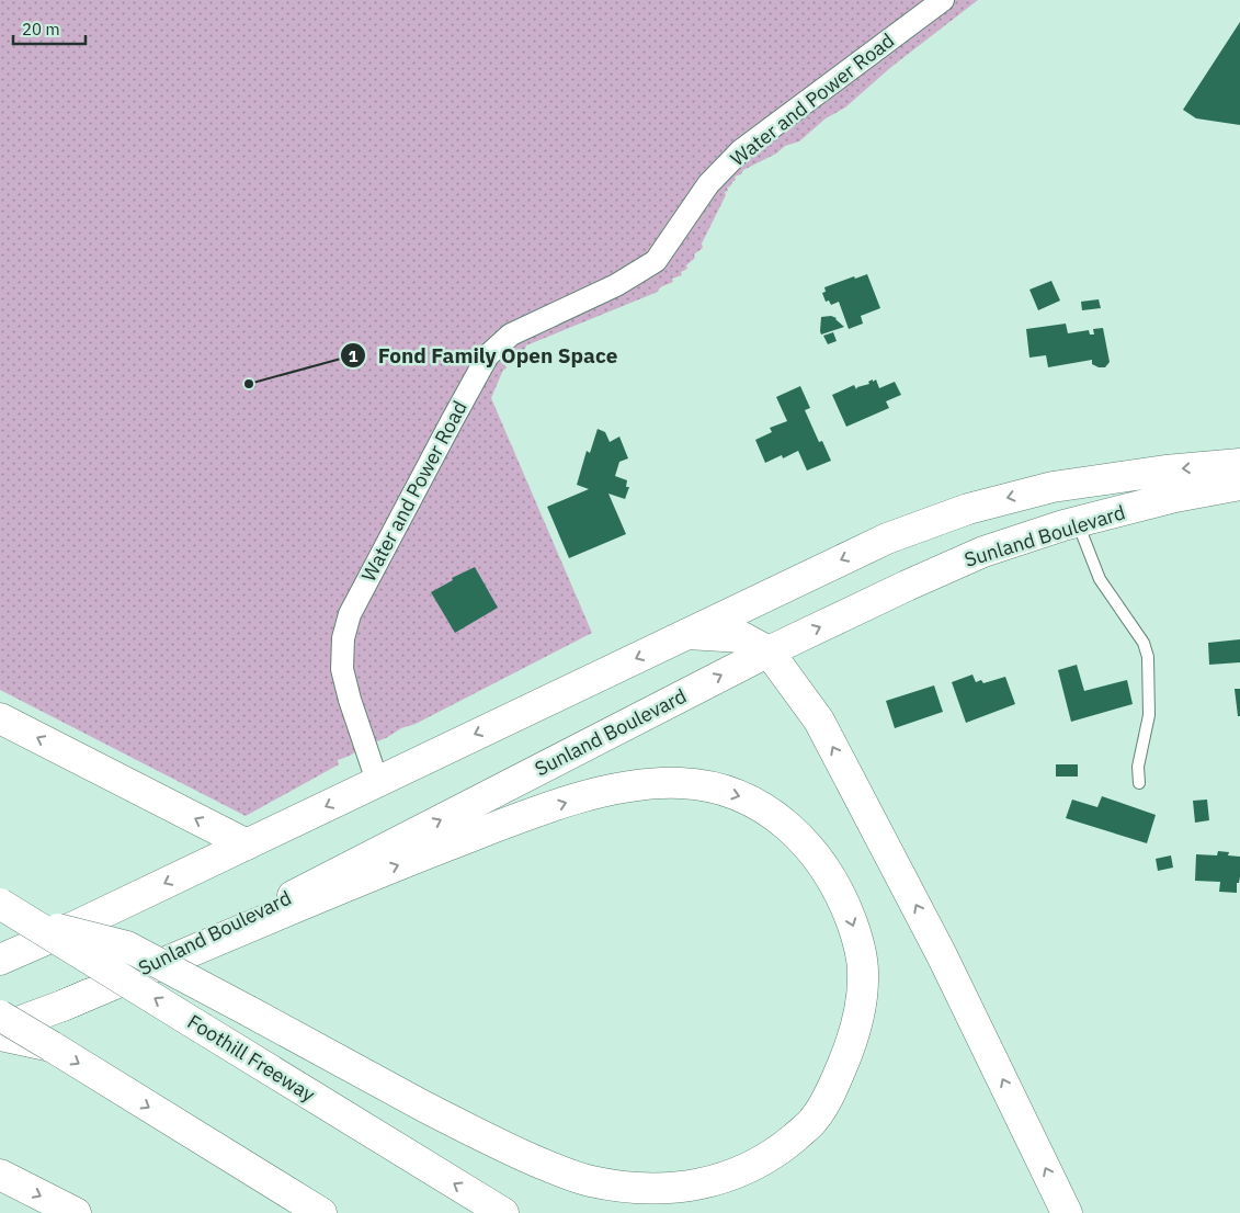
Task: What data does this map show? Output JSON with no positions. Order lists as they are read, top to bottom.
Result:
{
  "streets": {
    "main road": ["Sunland Boulevard", "Foothill Freeway"],
    "street": ["Water and Power Road"]
  },
  "crossings": [
    ["Water and Power Road", "Sunland Boulevard"]
  ],
  "places": ["Fond Family Open Space"],
  "scale_bar": "20 m"
}
